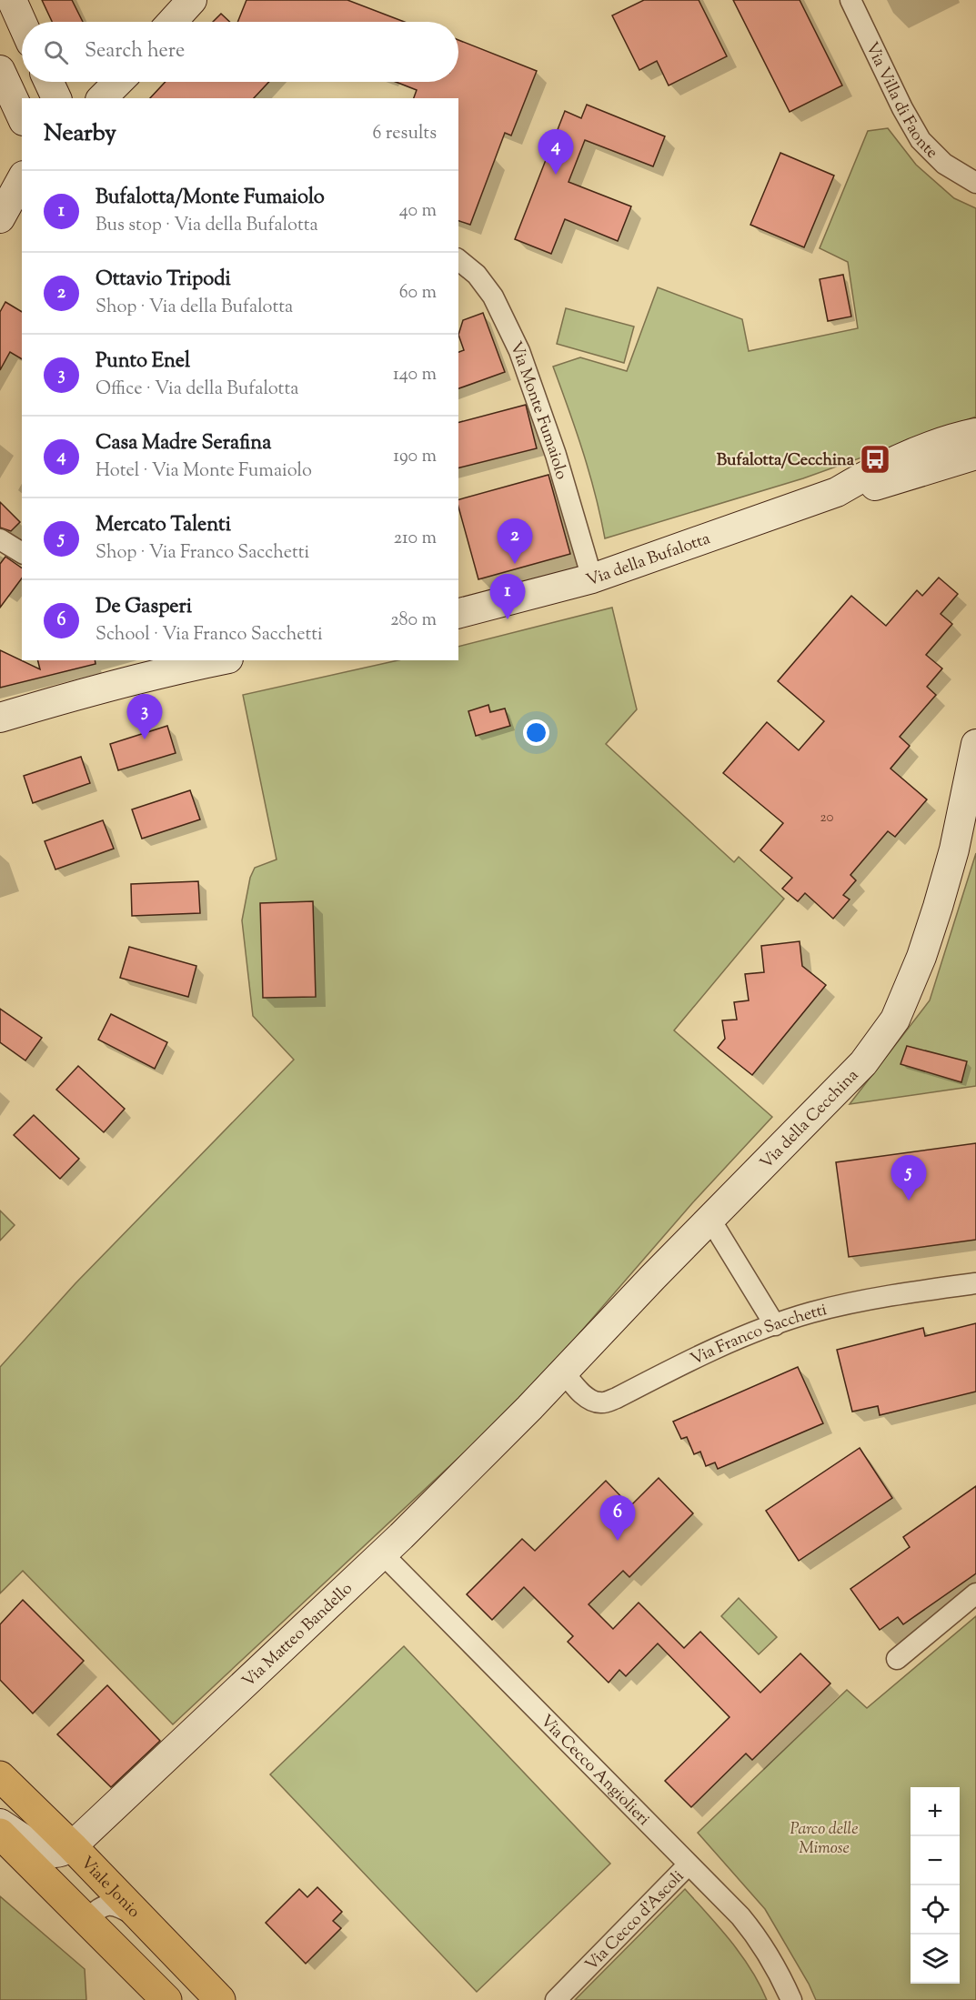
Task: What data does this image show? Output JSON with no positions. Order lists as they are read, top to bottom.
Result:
{
  "streets": {
    "main road": ["Viale Jonio"],
    "street": [
      "Via Villa di Faonte",
      "Via Monte Fumaiolo",
      "Via della Bufalotta",
      "Via della Cecchina",
      "Via Franco Sacchetti",
      "Via Matteo Bandello",
      "Via Cecco Angiolieri",
      "Via Cecco d'Ascoli"
    ]
  },
  "crossings": [
    ["Via Monte Fumaiolo", "Via della Bufalotta"],
    ["Via della Cecchina", "Via Franco Sacchetti"],
    ["Via della Cecchina", "Via Matteo Bandello"],
    ["Via Matteo Bandello", "Via Cecco Angiolieri"],
    ["Via Matteo Bandello", "Viale Jonio"],
    ["Via Cecco Angiolieri", "Via Cecco d'Ascoli"]
  ],
  "parks": ["Parco delle Mimose"],
  "places": {
    "bus stop": ["Bufalotta/Cecchina"]
  },
  "house_numbers": ["20"],
  "page": {
    "search": "Search here",
    "heading": ["Nearby", "6 results"],
    "pins": [
      "4",
      "2",
      "1",
      "3",
      "5",
      "6"
    ],
    "list": [
      {
        "mark": "1",
        "name": "Bufalotta/Monte Fumaiolo",
        "note": "Bus stop · Via della Bufalotta",
        "value": "40 m"
      },
      {
        "mark": "2",
        "name": "Ottavio Tripodi",
        "note": "Shop · Via della Bufalotta",
        "value": "60 m"
      },
      {
        "mark": "3",
        "name": "Punto Enel",
        "note": "Office · Via della Bufalotta",
        "value": "140 m"
      },
      {
        "mark": "4",
        "name": "Casa Madre Serafina",
        "note": "Hotel · Via Monte Fumaiolo",
        "value": "190 m"
      },
      {
        "mark": "5",
        "name": "Mercato Talenti",
        "note": "Shop · Via Franco Sacchetti",
        "value": "210 m"
      },
      {
        "mark": "6",
        "name": "De Gasperi",
        "note": "School · Via Franco Sacchetti",
        "value": "280 m"
      }
    ],
    "map_buttons": ["+", "−"]
  }
}
